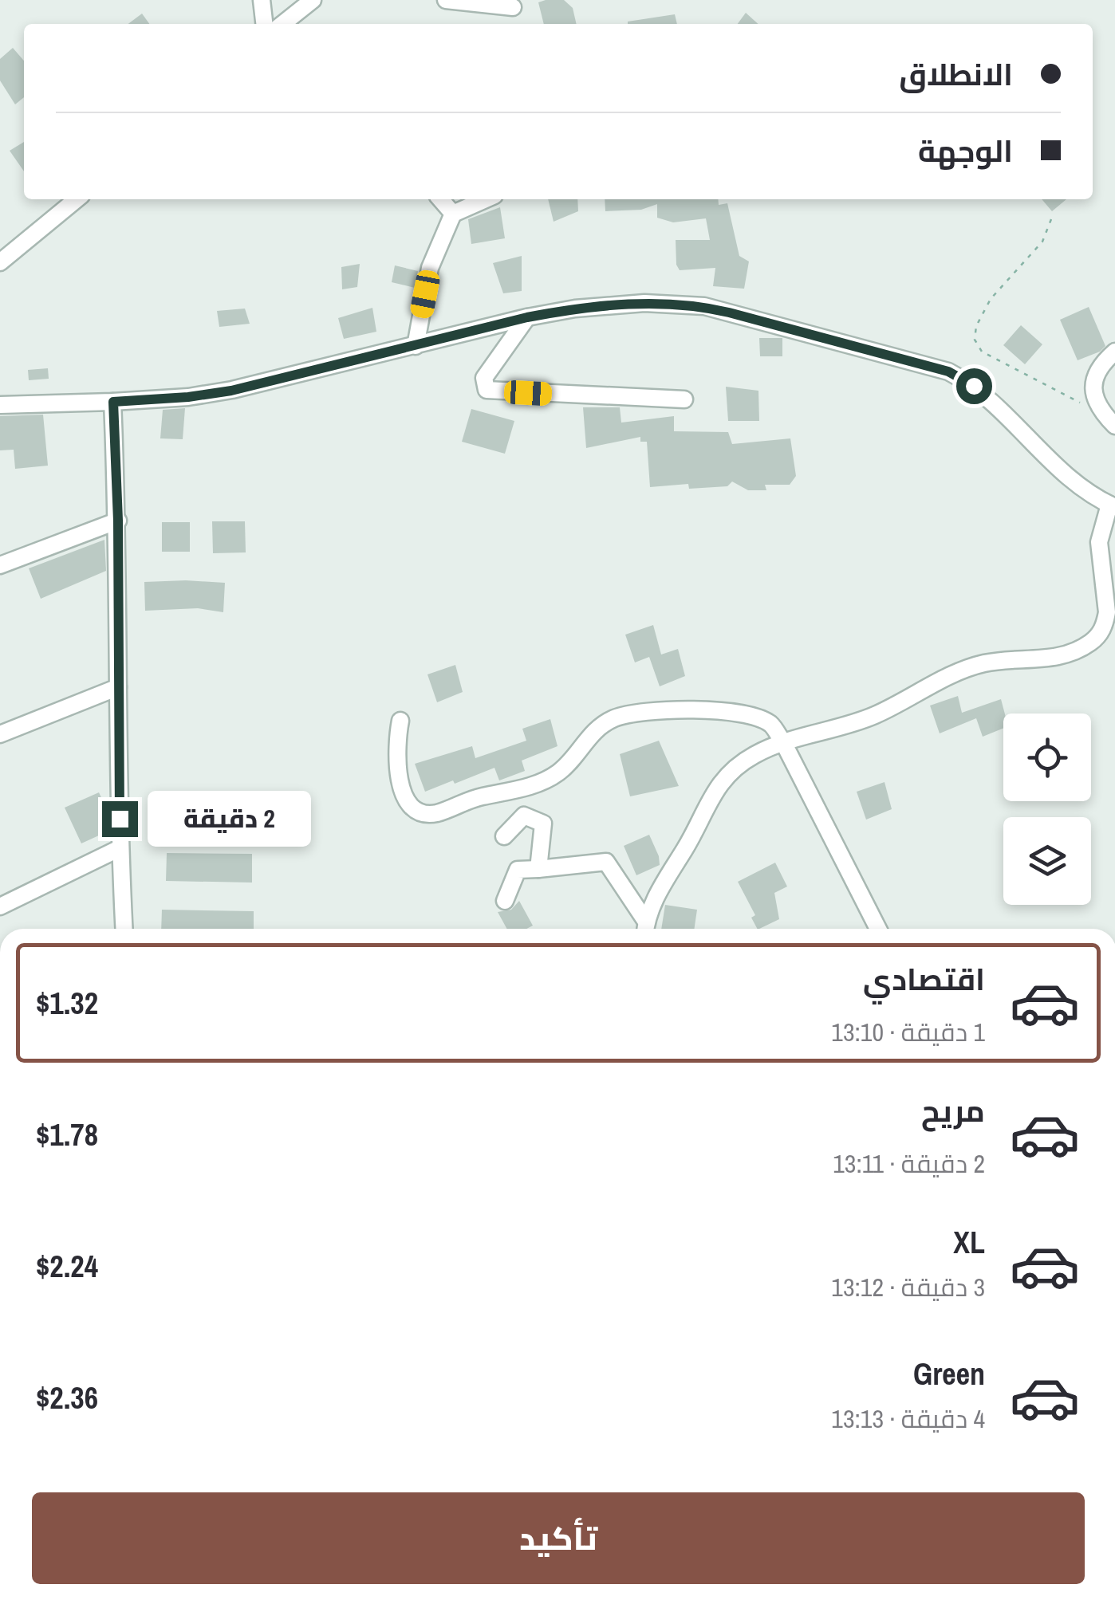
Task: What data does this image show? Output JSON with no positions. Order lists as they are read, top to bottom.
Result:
{
  "page": {
    "banner": ["الانطلاق", "الوجهة"],
    "bubble": "2 دقيقة",
    "list": [
      {
        "name": "اقتصادي",
        "note": "1 دقيقة · 13:10",
        "value": "$1.32"
      },
      {
        "name": "مريح",
        "note": "2 دقيقة · 13:11",
        "value": "$1.78"
      },
      {
        "name": "XL",
        "note": "3 دقيقة · 13:12",
        "value": "$2.24"
      },
      {
        "name": "Green",
        "note": "4 دقيقة · 13:13",
        "value": "$2.36"
      }
    ],
    "buttons": "تأكيد"
  }
}
